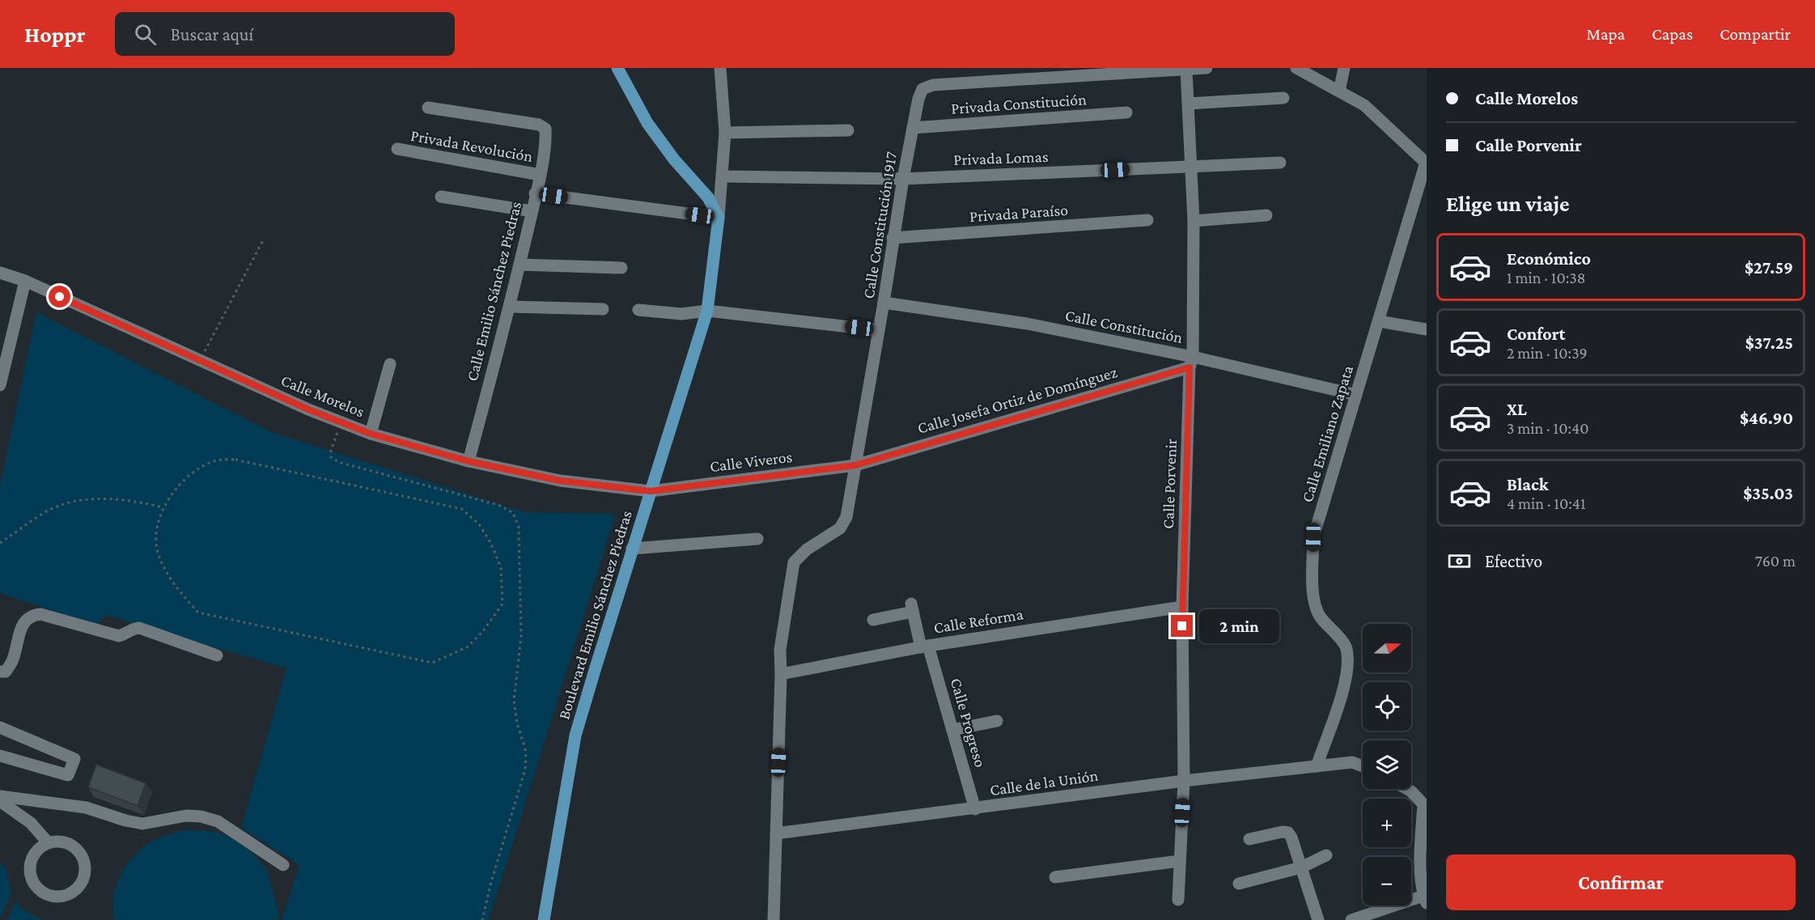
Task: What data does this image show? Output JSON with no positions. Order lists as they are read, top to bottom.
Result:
{
  "streets": {
    "main road": ["Boulevard Emilio Sánchez Piedras"],
    "street": [
      "Privada Constitución",
      "Privada Revolución",
      "Privada Lomas",
      "Privada Paraíso",
      "Calle Constitución 1917",
      "Calle Emilio Sánchez Piedras",
      "Calle Constitución",
      "Calle Morelos",
      "Calle Josefa Ortiz de Domínguez",
      "Calle Emiliano Zapata",
      "Calle Viveros",
      "Calle Porvenir",
      "Calle Reforma",
      "Calle Progreso",
      "Calle de la Unión"
    ]
  },
  "crossings": [
    ["Privada Constitución", "Calle Constitución 1917"],
    ["Privada Revolución", "Calle Emilio Sánchez Piedras"],
    ["Privada Lomas", "Calle Constitución 1917"],
    ["Privada Lomas", "Calle Porvenir"],
    ["Privada Paraíso", "Calle Constitución 1917"],
    ["Calle Constitución 1917", "Calle Constitución"],
    ["Calle Constitución 1917", "Calle Josefa Ortiz de Domínguez"],
    ["Calle Constitución 1917", "Calle Viveros"],
    ["Calle Constitución 1917", "Calle Porvenir"],
    ["Calle Constitución 1917", "Calle Reforma"],
    ["Calle Constitución 1917", "Calle de la Unión"],
    ["Calle Emilio Sánchez Piedras", "Calle Morelos"],
    ["Calle Constitución", "Calle Josefa Ortiz de Domínguez"],
    ["Calle Constitución", "Calle Emiliano Zapata"],
    ["Calle Constitución", "Calle Porvenir"],
    ["Calle Morelos", "Calle Viveros"],
    ["Calle Morelos", "Boulevard Emilio Sánchez Piedras"],
    ["Calle Josefa Ortiz de Domínguez", "Calle Viveros"],
    ["Calle Josefa Ortiz de Domínguez", "Calle Porvenir"],
    ["Calle Emiliano Zapata", "Calle de la Unión"],
    ["Calle Viveros", "Boulevard Emilio Sánchez Piedras"],
    ["Calle Porvenir", "Calle Reforma"],
    ["Calle Porvenir", "Calle de la Unión"],
    ["Calle Reforma", "Calle Progreso"],
    ["Calle Progreso", "Calle de la Unión"]
  ],
  "north": "right",
  "page": {
    "header": "Hoppr",
    "search": "Buscar aquí",
    "nav": ["Mapa", "Capas", "Compartir"],
    "banner": ["Calle Morelos", "Calle Porvenir"],
    "heading": "Elige un viaje",
    "list": [
      {
        "name": "Económico",
        "note": "1 min · 10:38",
        "value": "$27.59"
      },
      {
        "name": "Confort",
        "note": "2 min · 10:39",
        "value": "$37.25"
      },
      {
        "name": "XL",
        "note": "3 min · 10:40",
        "value": "$46.90"
      },
      {
        "name": "Black",
        "note": "4 min · 10:41",
        "value": "$35.03"
      }
    ],
    "pay": ["Efectivo", "760 m"],
    "bubble": "2 min",
    "map_buttons": ["+", "−"],
    "buttons": "Confirmar"
  }
}
